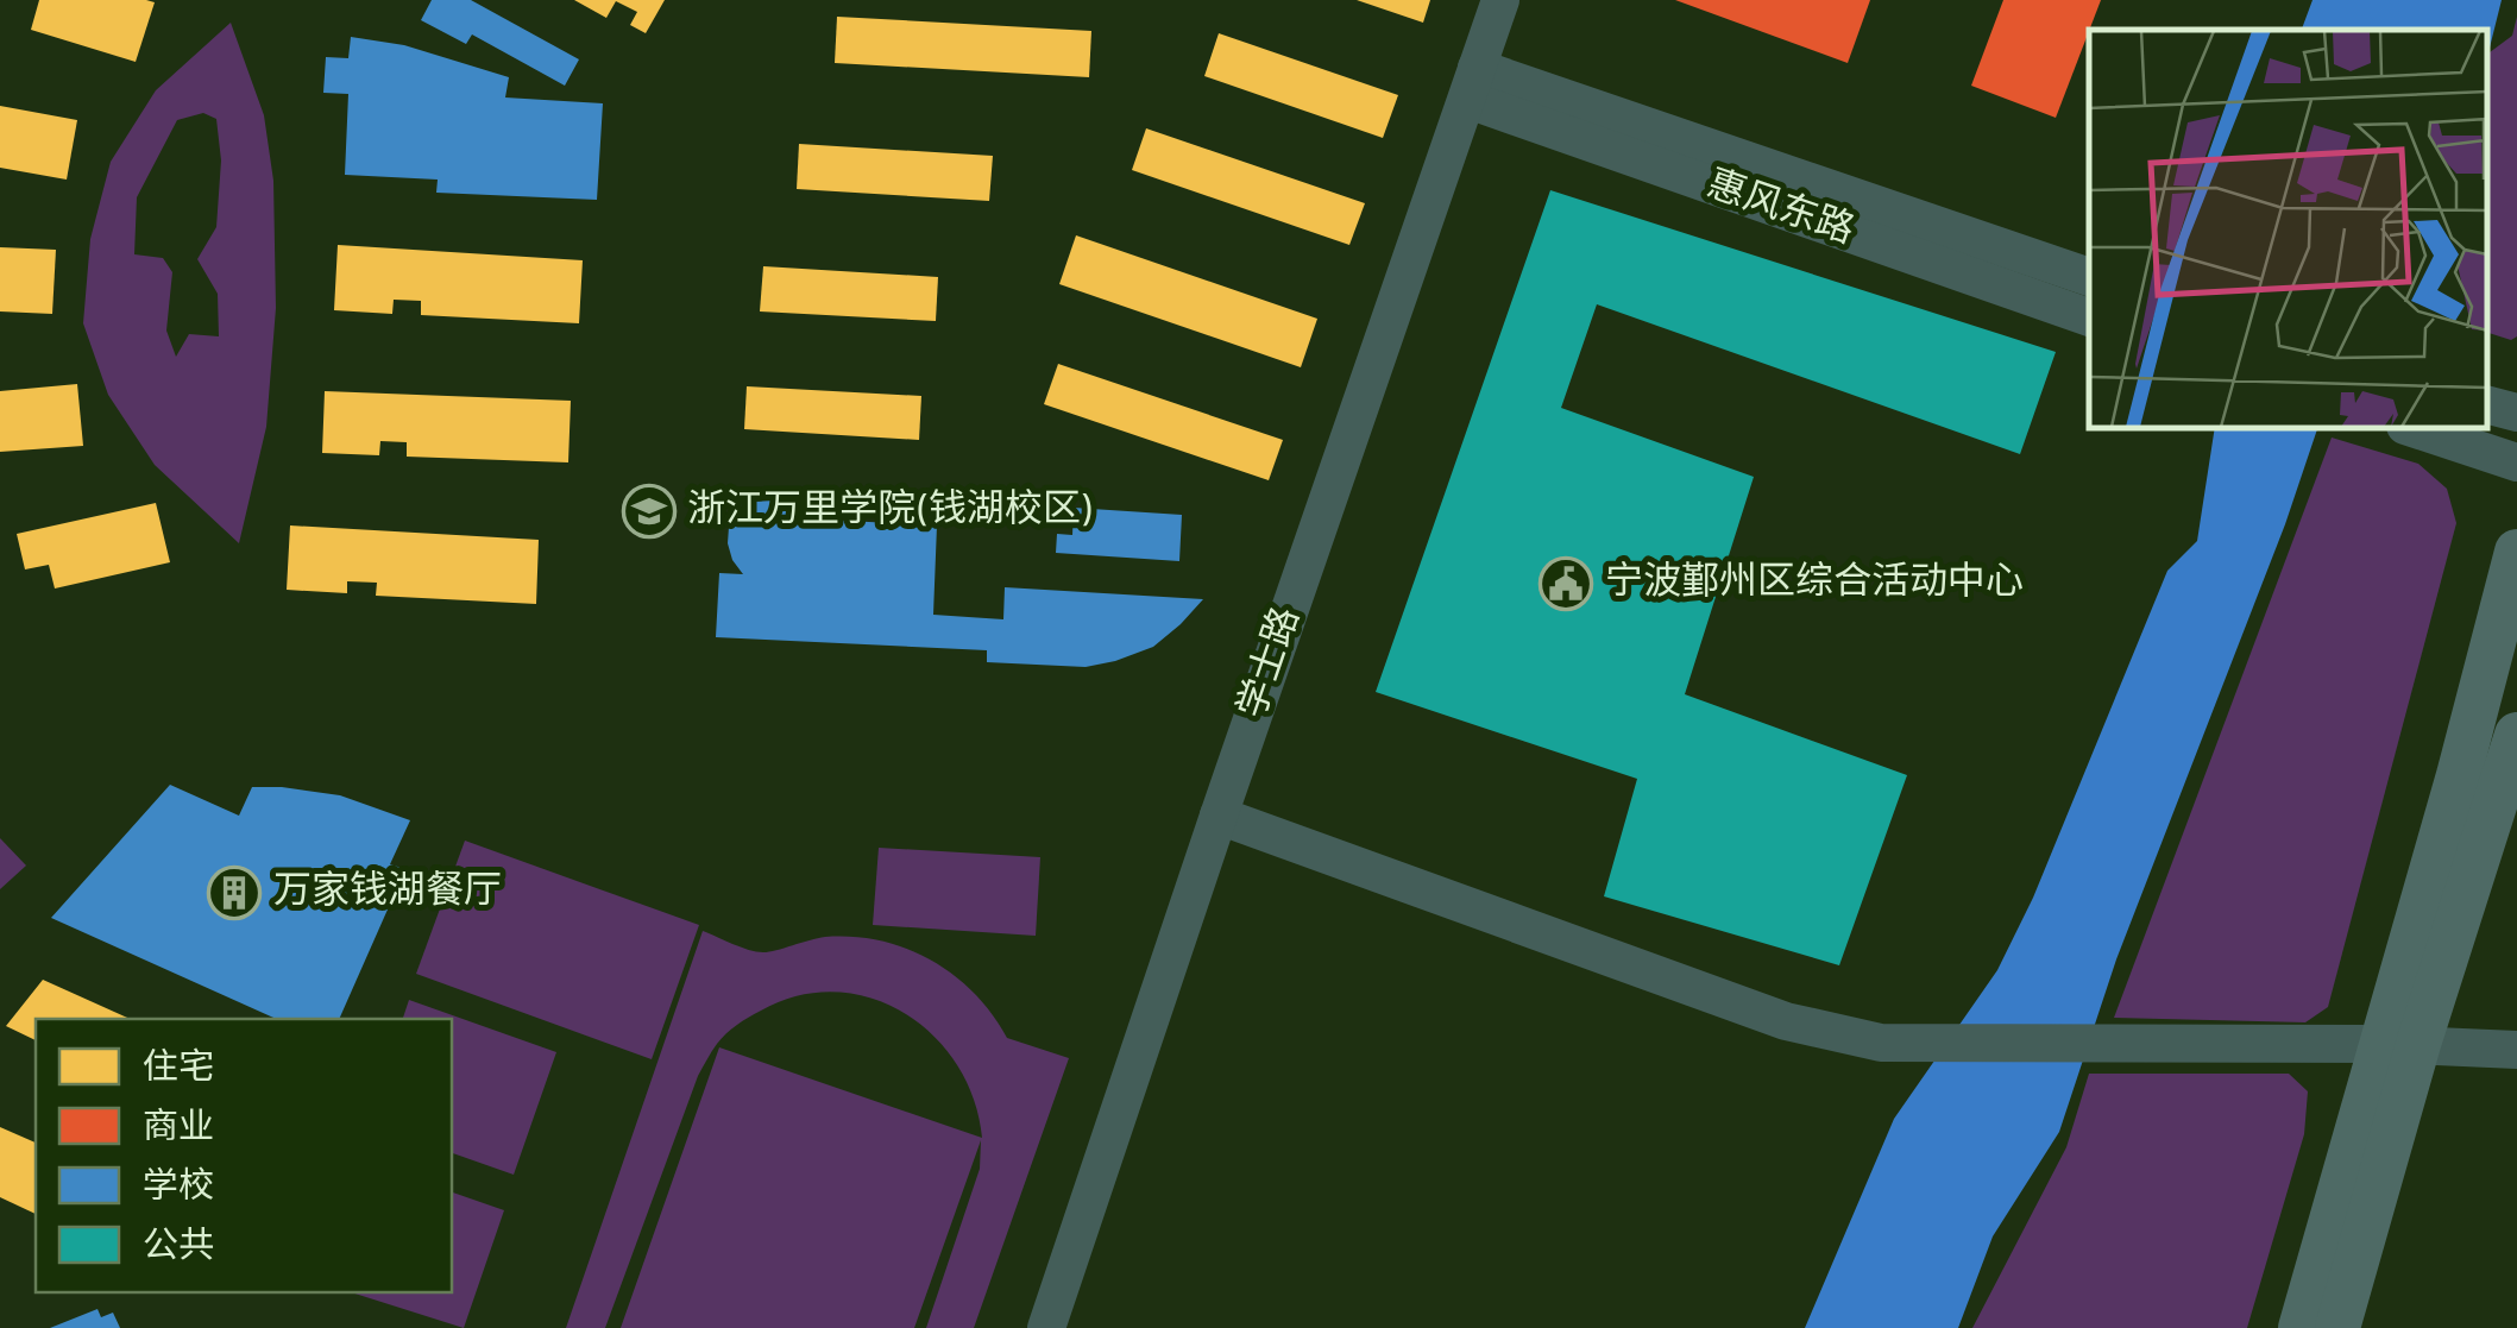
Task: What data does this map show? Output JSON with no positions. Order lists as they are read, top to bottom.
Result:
{
  "streets": {
    "street": ["惠风东路", "学士路"]
  },
  "crossings": [
    ["惠风东路", "学士路"]
  ],
  "places": {
    "school or university": ["浙江万里学院(钱湖校区)"],
    "public building": ["宁波鄞州区综合活动中心"],
    "building": ["万家钱湖餐厅"]
  },
  "legend": [
    "住宅",
    "商业",
    "学校",
    "公共"
  ]
}
